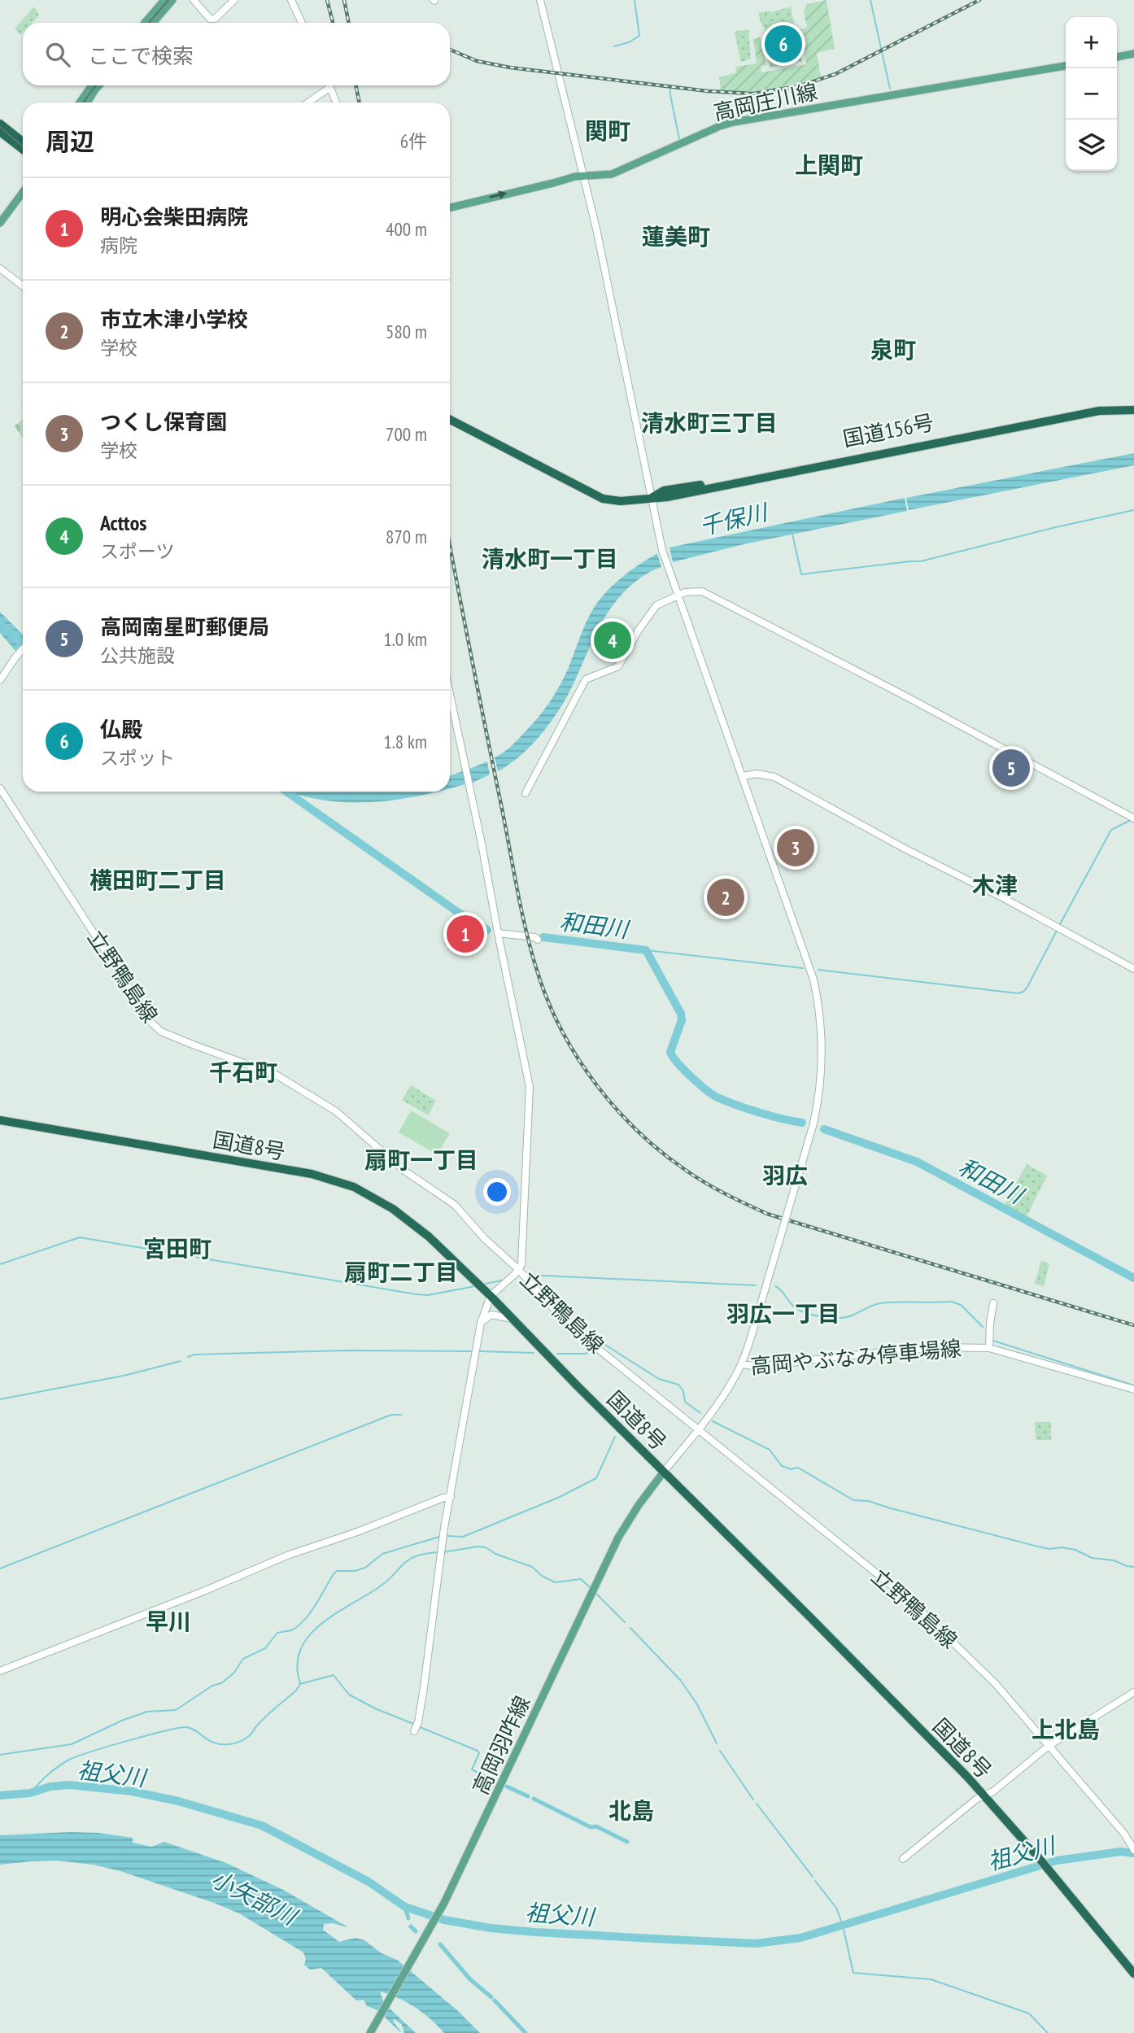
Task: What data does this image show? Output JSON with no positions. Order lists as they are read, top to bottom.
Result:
{
  "streets": {
    "highway": ["国道156号", "国道8号"],
    "main road": ["高岡庄川線", "高岡羽咋線"],
    "street": ["立野鴨島線", "高岡やぶなみ停車場線"]
  },
  "crossings": [
    ["立野鴨島線", "高岡やぶなみ停車場線"],
    ["国道8号", "高岡やぶなみ停車場線"],
    ["国道8号", "高岡羽咋線"],
    ["高岡やぶなみ停車場線", "高岡羽咋線"]
  ],
  "districts": [
    "関町",
    "上関町",
    "蓮美町",
    "泉町",
    "清水町三丁目",
    "清水町一丁目",
    "横田町二丁目",
    "木津",
    "千石町",
    "扇町一丁目",
    "羽広",
    "宮田町",
    "扇町二丁目",
    "羽広一丁目",
    "早川",
    "上北島",
    "北島"
  ],
  "water": [
    "千保川",
    "和田川",
    "祖父川",
    "小矢部川"
  ],
  "page": {
    "map_buttons": ["+", "−"],
    "pins": [
      "6",
      "4",
      "5",
      "3",
      "2",
      "1"
    ],
    "search": "ここで検索",
    "heading": ["周辺", "6件"],
    "list": [
      {
        "mark": "1",
        "name": "明心会柴田病院",
        "note": "病院",
        "value": "400 m"
      },
      {
        "mark": "2",
        "name": "市立木津小学校",
        "note": "学校",
        "value": "580 m"
      },
      {
        "mark": "3",
        "name": "つくし保育園",
        "note": "学校",
        "value": "700 m"
      },
      {
        "mark": "4",
        "name": "Acttos",
        "note": "スポーツ",
        "value": "870 m"
      },
      {
        "mark": "5",
        "name": "高岡南星町郵便局",
        "note": "公共施設",
        "value": "1.0 km"
      },
      {
        "mark": "6",
        "name": "仏殿",
        "note": "スポット",
        "value": "1.8 km"
      }
    ]
  }
}
